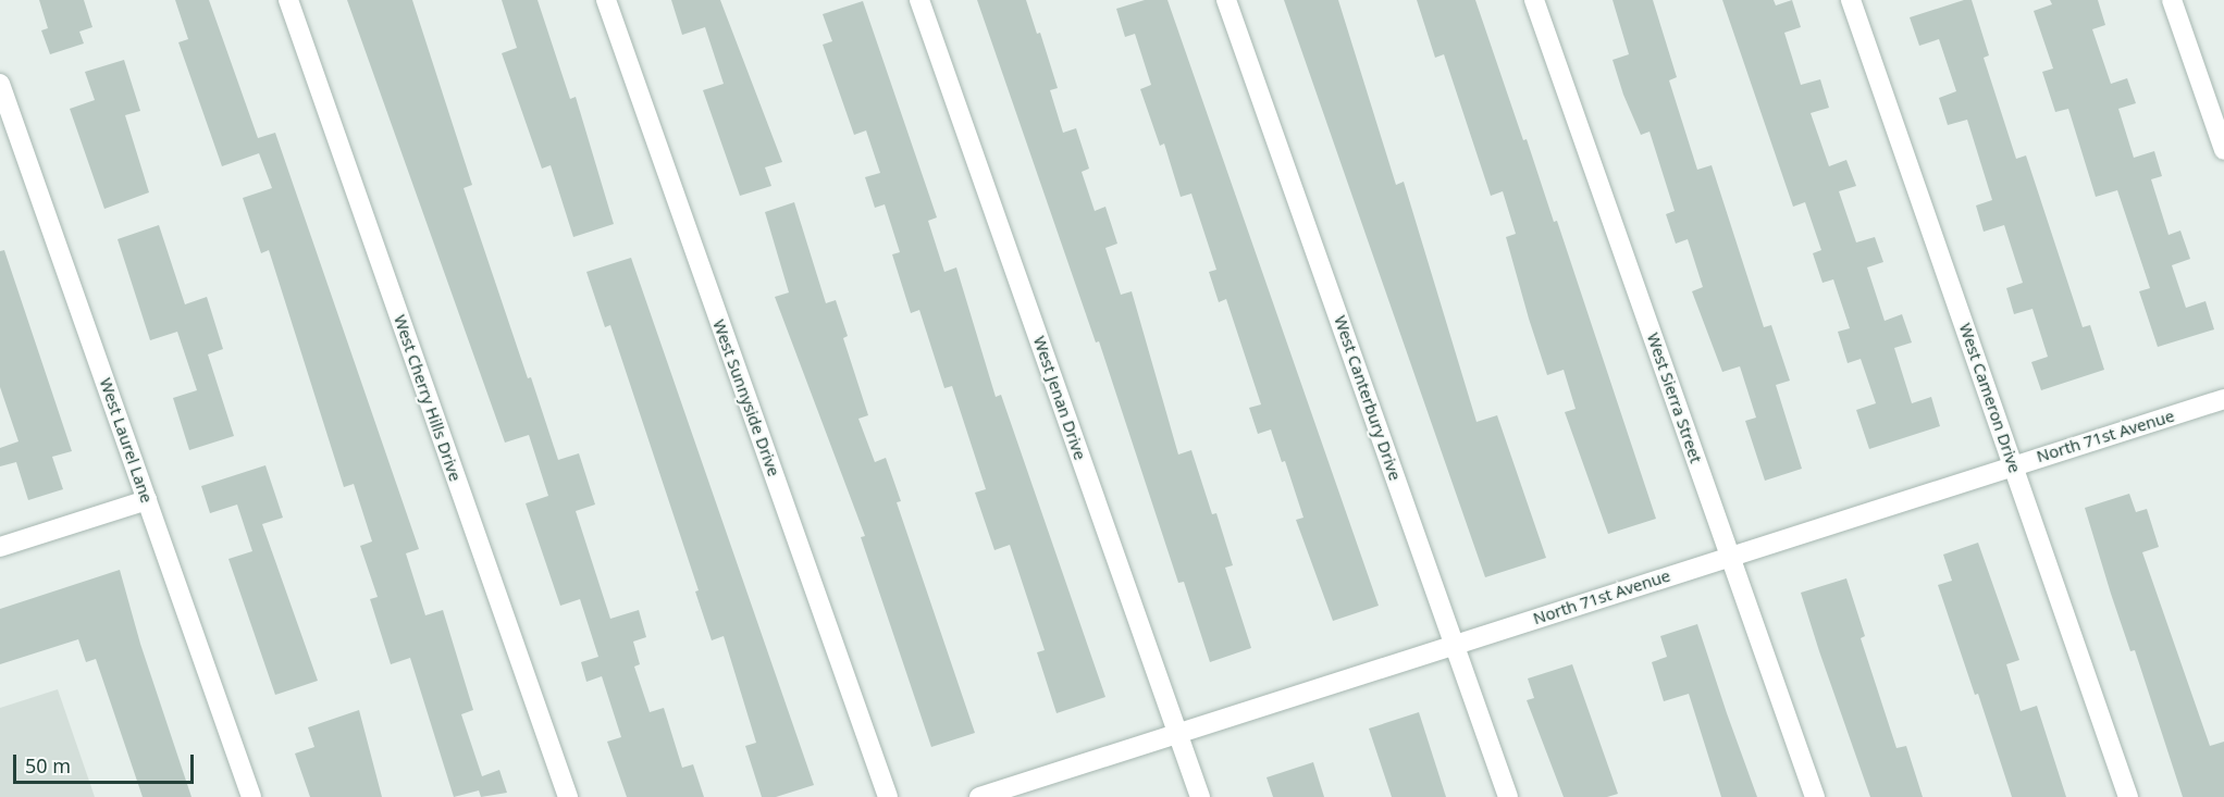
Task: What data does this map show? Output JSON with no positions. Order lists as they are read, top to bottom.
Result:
{
  "streets": {
    "street": [
      "West Cherry Hills Drive",
      "West Sunnyside Drive",
      "West Jenan Drive",
      "West Canterbury Drive",
      "West Sierra Street",
      "West Cameron Drive",
      "North 71st Avenue",
      "West Laurel Lane"
    ]
  },
  "crossings": [
    ["West Jenan Drive", "North 71st Avenue"],
    ["West Canterbury Drive", "North 71st Avenue"],
    ["West Sierra Street", "North 71st Avenue"],
    ["West Cameron Drive", "North 71st Avenue"]
  ],
  "scale_bar": "50 m"
}
